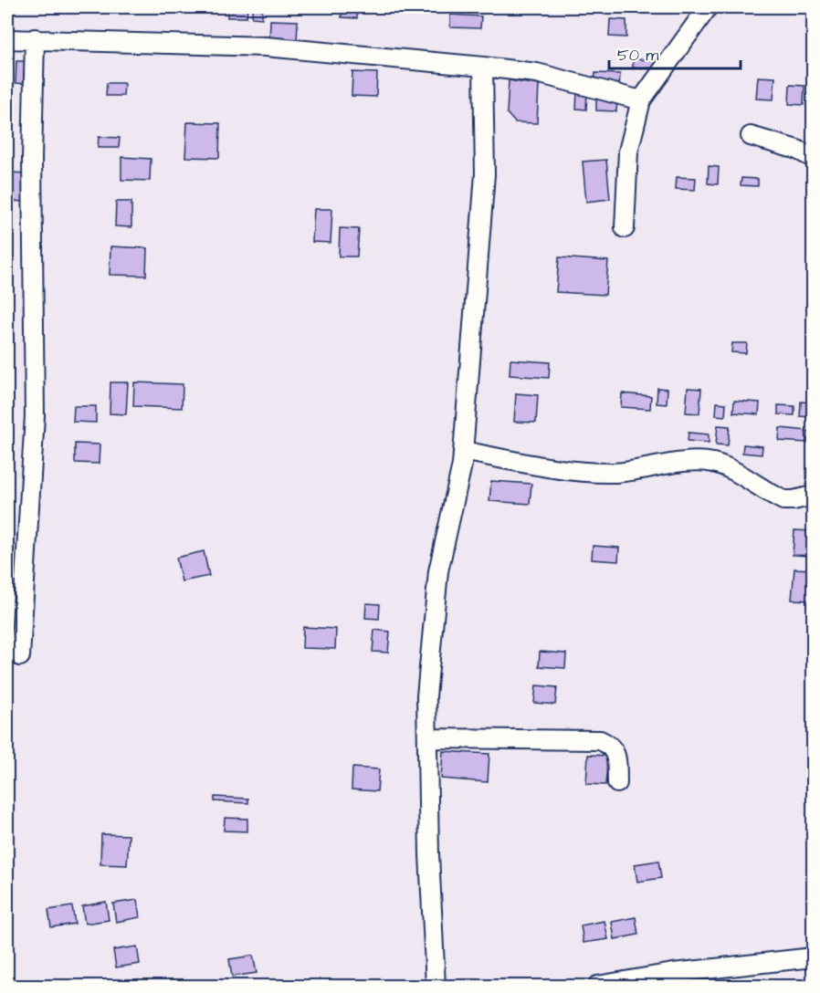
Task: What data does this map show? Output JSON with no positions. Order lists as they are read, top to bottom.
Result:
{
  "scale_bar": "50 m"
}
